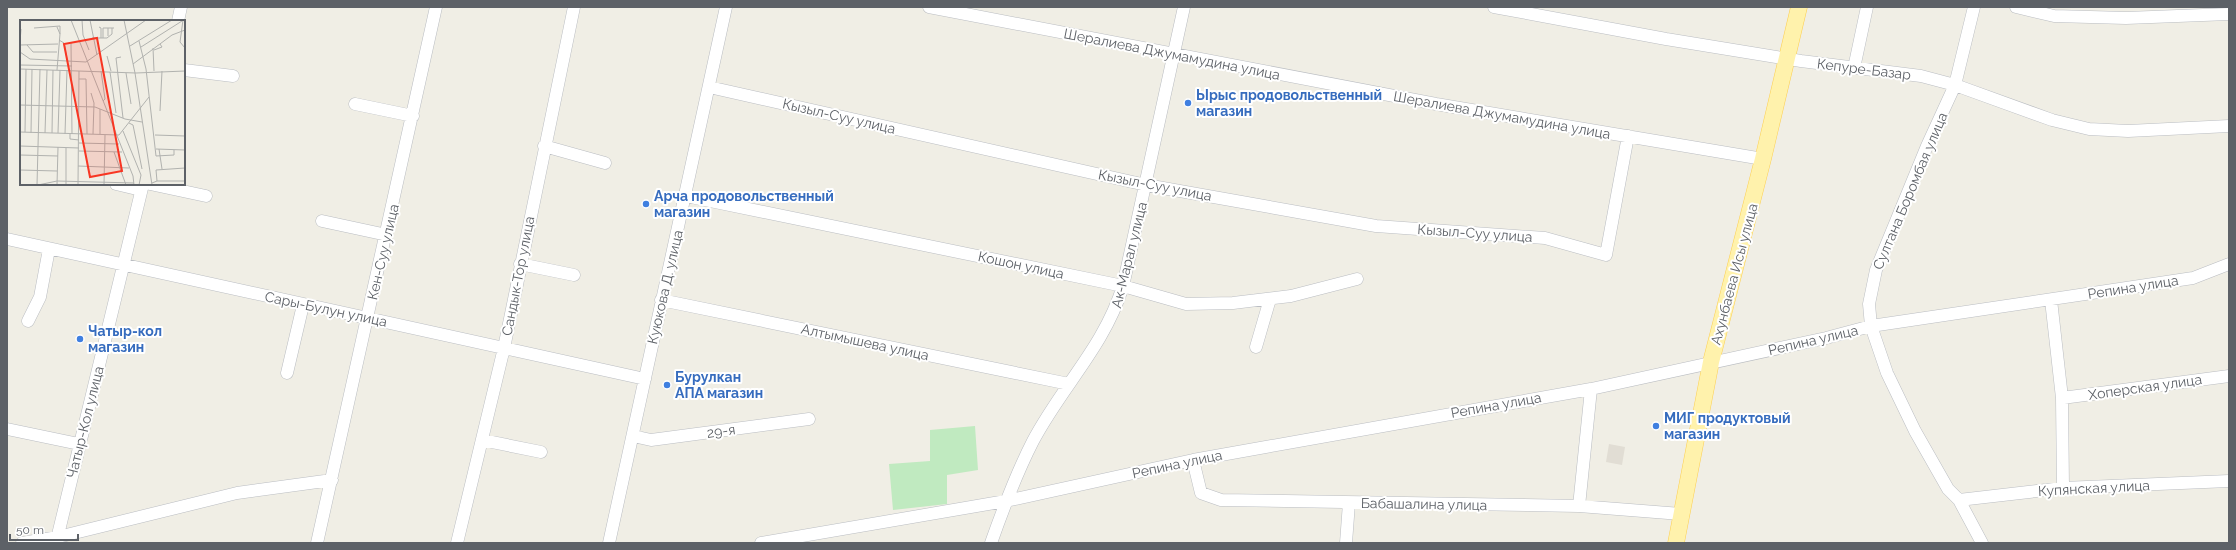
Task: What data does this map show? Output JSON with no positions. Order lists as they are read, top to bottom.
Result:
{
  "streets": {
    "main road": ["Ахунбаева Исы улица"],
    "street": [
      "Шералиева Джумамудина улица",
      "Кепуре-Базар",
      "Кызыл-Суу улица",
      "Султана Боромбая улица",
      "Кен-Суу улица",
      "Ак-Марал улица",
      "Кошон улица",
      "Сандык-Тор улица",
      "Куюкова Д. улица",
      "Репина улица",
      "Сары-Булун улица",
      "Алтымышева улица",
      "Хоперская улица",
      "Чатыр-Кол улица",
      "29-я",
      "Купянская улица",
      "Бабашалина улица"
    ]
  },
  "crossings": [
    ["Шералиева Джумамудина улица", "Кызыл-Суу улица"],
    ["Шералиева Джумамудина улица", "Ак-Марал улица"],
    ["Шералиева Джумамудина улица", "Ахунбаева Исы улица"],
    ["Кепуре-Базар", "Султана Боромбая улица"],
    ["Кепуре-Базар", "Ахунбаева Исы улица"],
    ["Кызыл-Суу улица", "Ак-Марал улица"],
    ["Кызыл-Суу улица", "Куюкова Д. улица"],
    ["Султана Боромбая улица", "Репина улица"],
    ["Султана Боромбая улица", "Купянская улица"],
    ["Кен-Суу улица", "Сары-Булун улица"],
    ["Ак-Марал улица", "Кошон улица"],
    ["Ак-Марал улица", "Репина улица"],
    ["Ак-Марал улица", "Алтымышева улица"],
    ["Кошон улица", "Куюкова Д. улица"],
    ["Ахунбаева Исы улица", "Репина улица"],
    ["Ахунбаева Исы улица", "Бабашалина улица"],
    ["Сандык-Тор улица", "Сары-Булун улица"],
    ["Куюкова Д. улица", "Сары-Булун улица"],
    ["Куюкова Д. улица", "Алтымышева улица"],
    ["Куюкова Д. улица", "29-я"],
    ["Репина улица", "Бабашалина улица"],
    ["Сары-Булун улица", "Чатыр-Кол улица"]
  ],
  "places": [
    "Ырыс продовольственный магазин",
    "Арча продовольственный магазин",
    "Чатыр-кол магазин",
    "Бурулкан АПА магазин",
    "МИГ продуктовый магазин"
  ],
  "scale_bar": "50 m"
}
